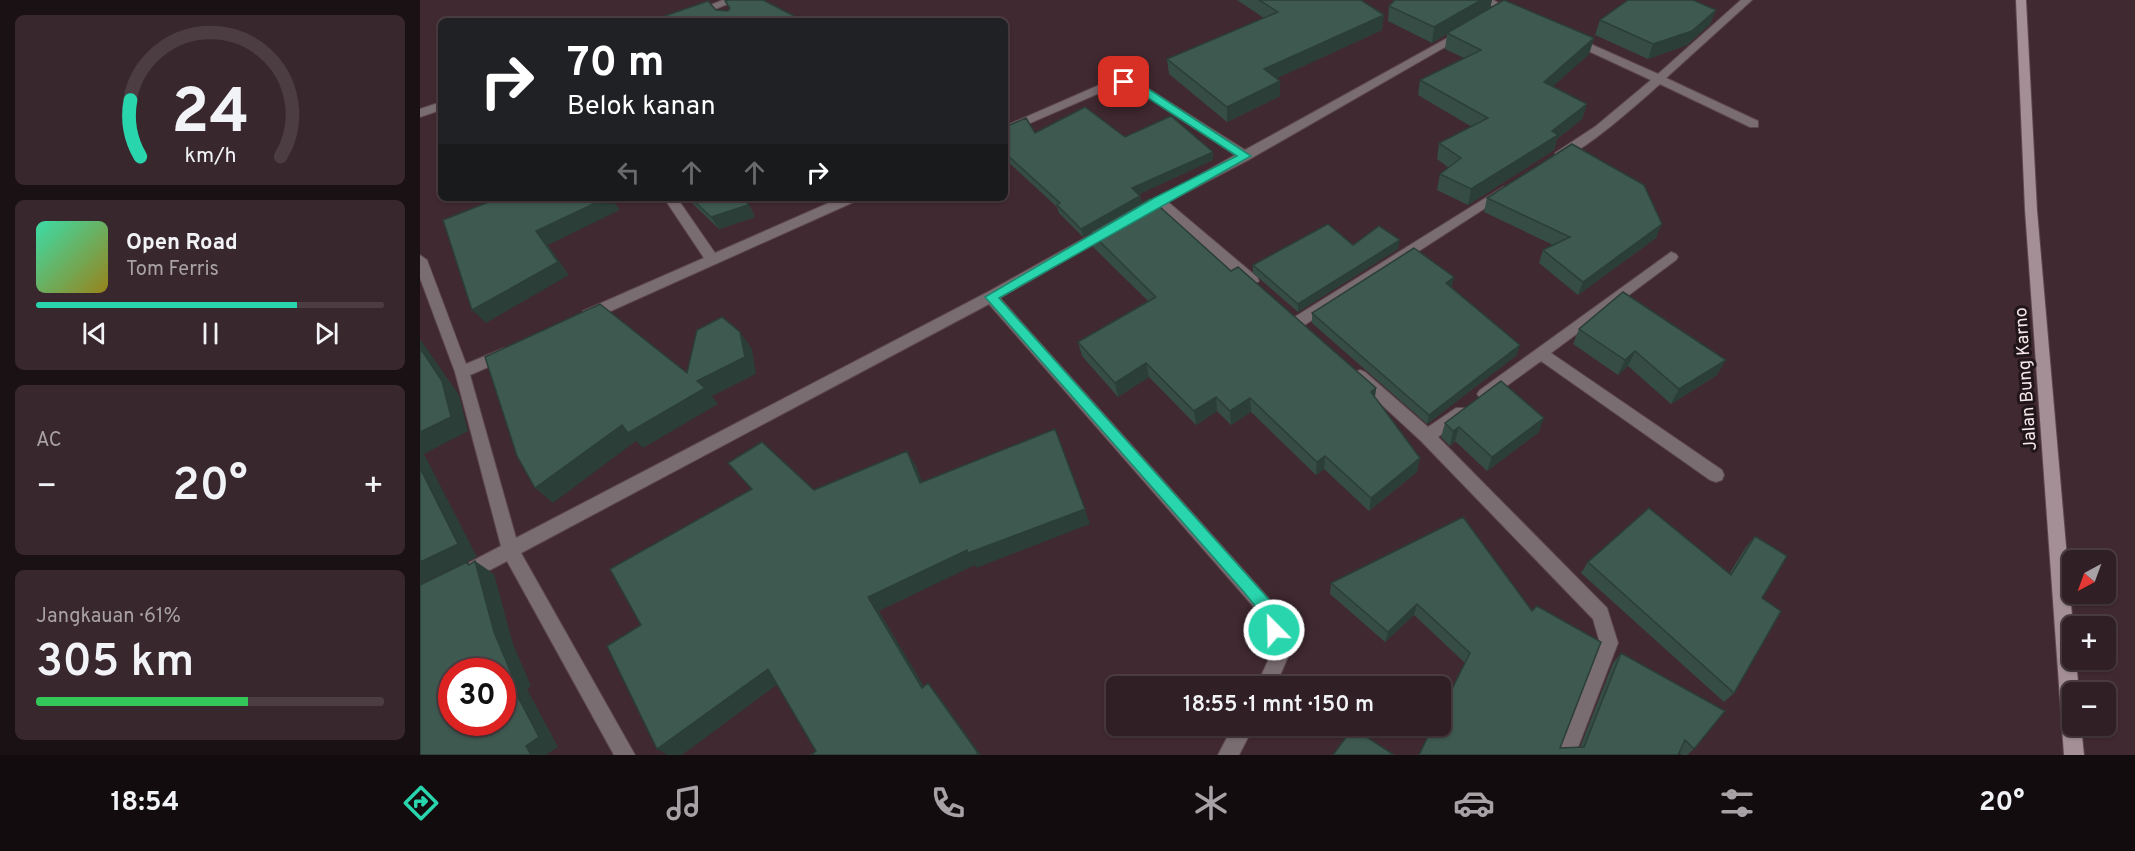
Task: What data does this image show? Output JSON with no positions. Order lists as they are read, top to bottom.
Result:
{
  "streets": {
    "main road": ["Jalan Bung Karno"]
  },
  "north": "bottom left",
  "page": {
    "turn": ["70 m", "Belok kanan"],
    "song": ["Open Road", "Tom Ferris"],
    "tile": [
      "AC",
      ["Jangkauan · 61%", "305 km"]
    ],
    "heat": ["−", "20°", "+"],
    "map_buttons": ["+", "−"],
    "limit": "30",
    "trip": "18:55 · 1 mnt · 150 m",
    "tabs": ["18:54", "20°"],
    "gauge": ["24", "km/h"]
  }
}
